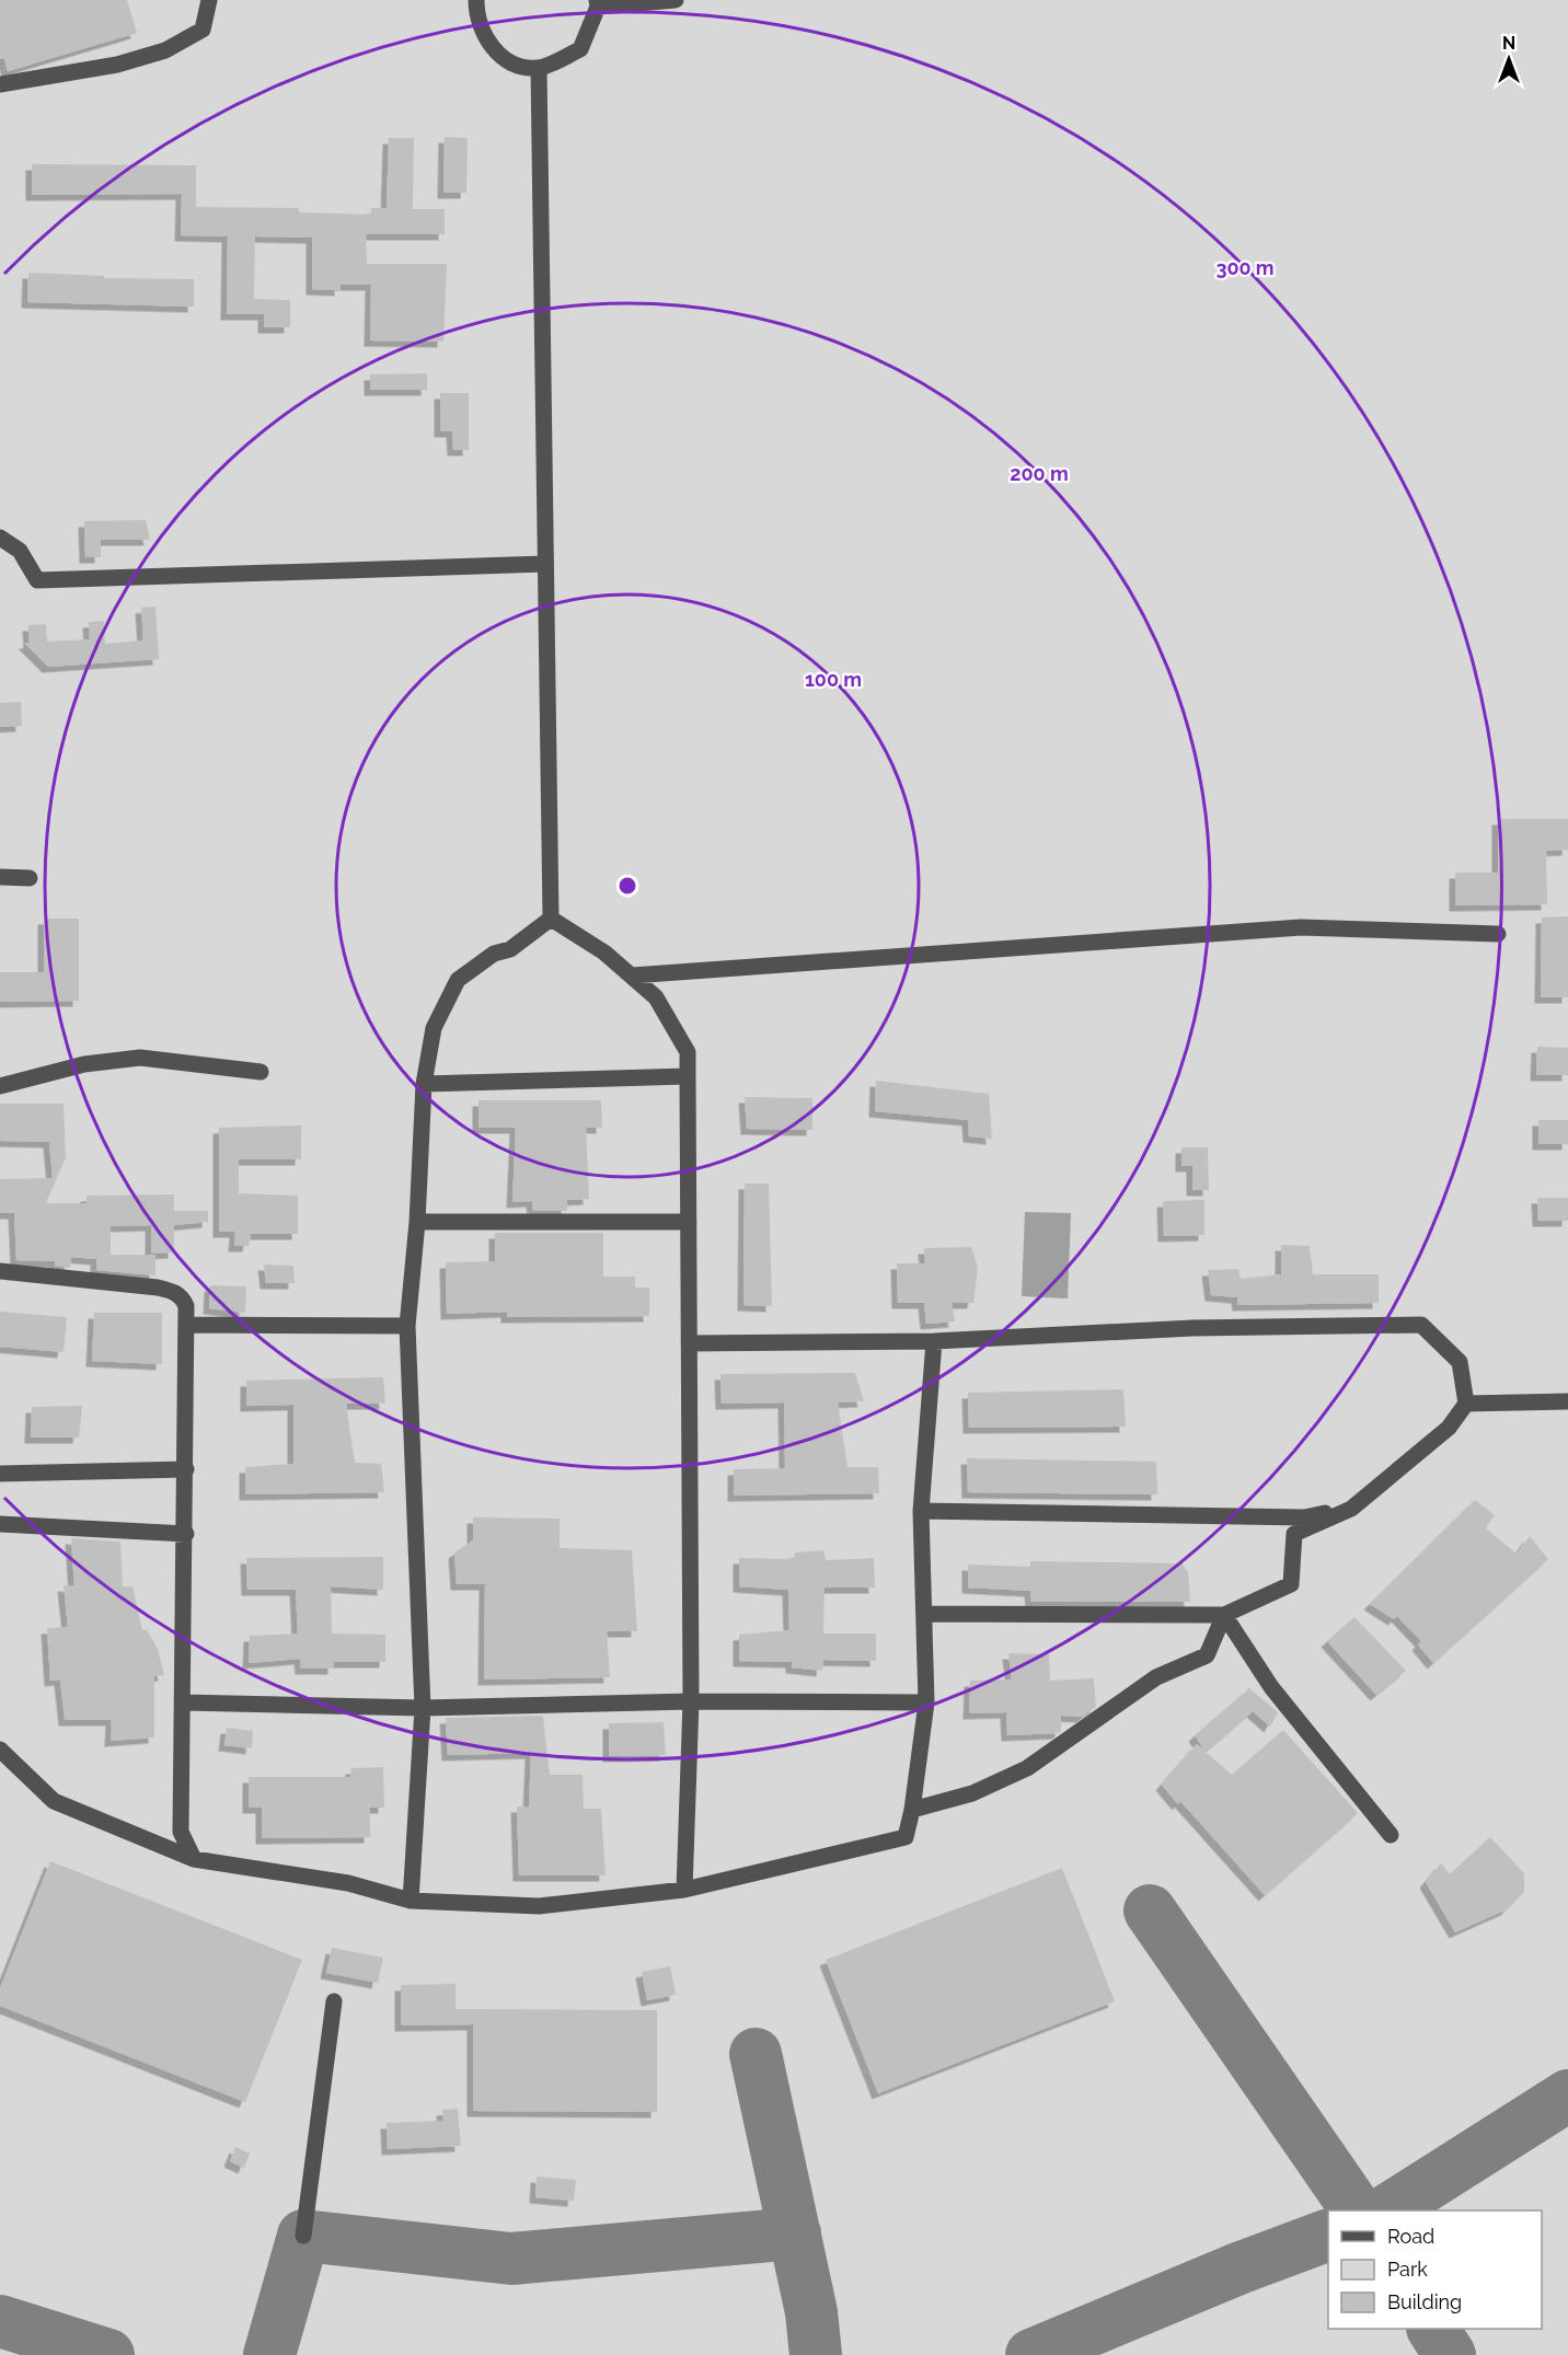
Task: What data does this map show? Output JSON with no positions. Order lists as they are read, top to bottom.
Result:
{
  "legend": ["Road", "Park", "Building"],
  "north": "top",
  "rings": ["300 m", "200 m", "100 m"]
}
